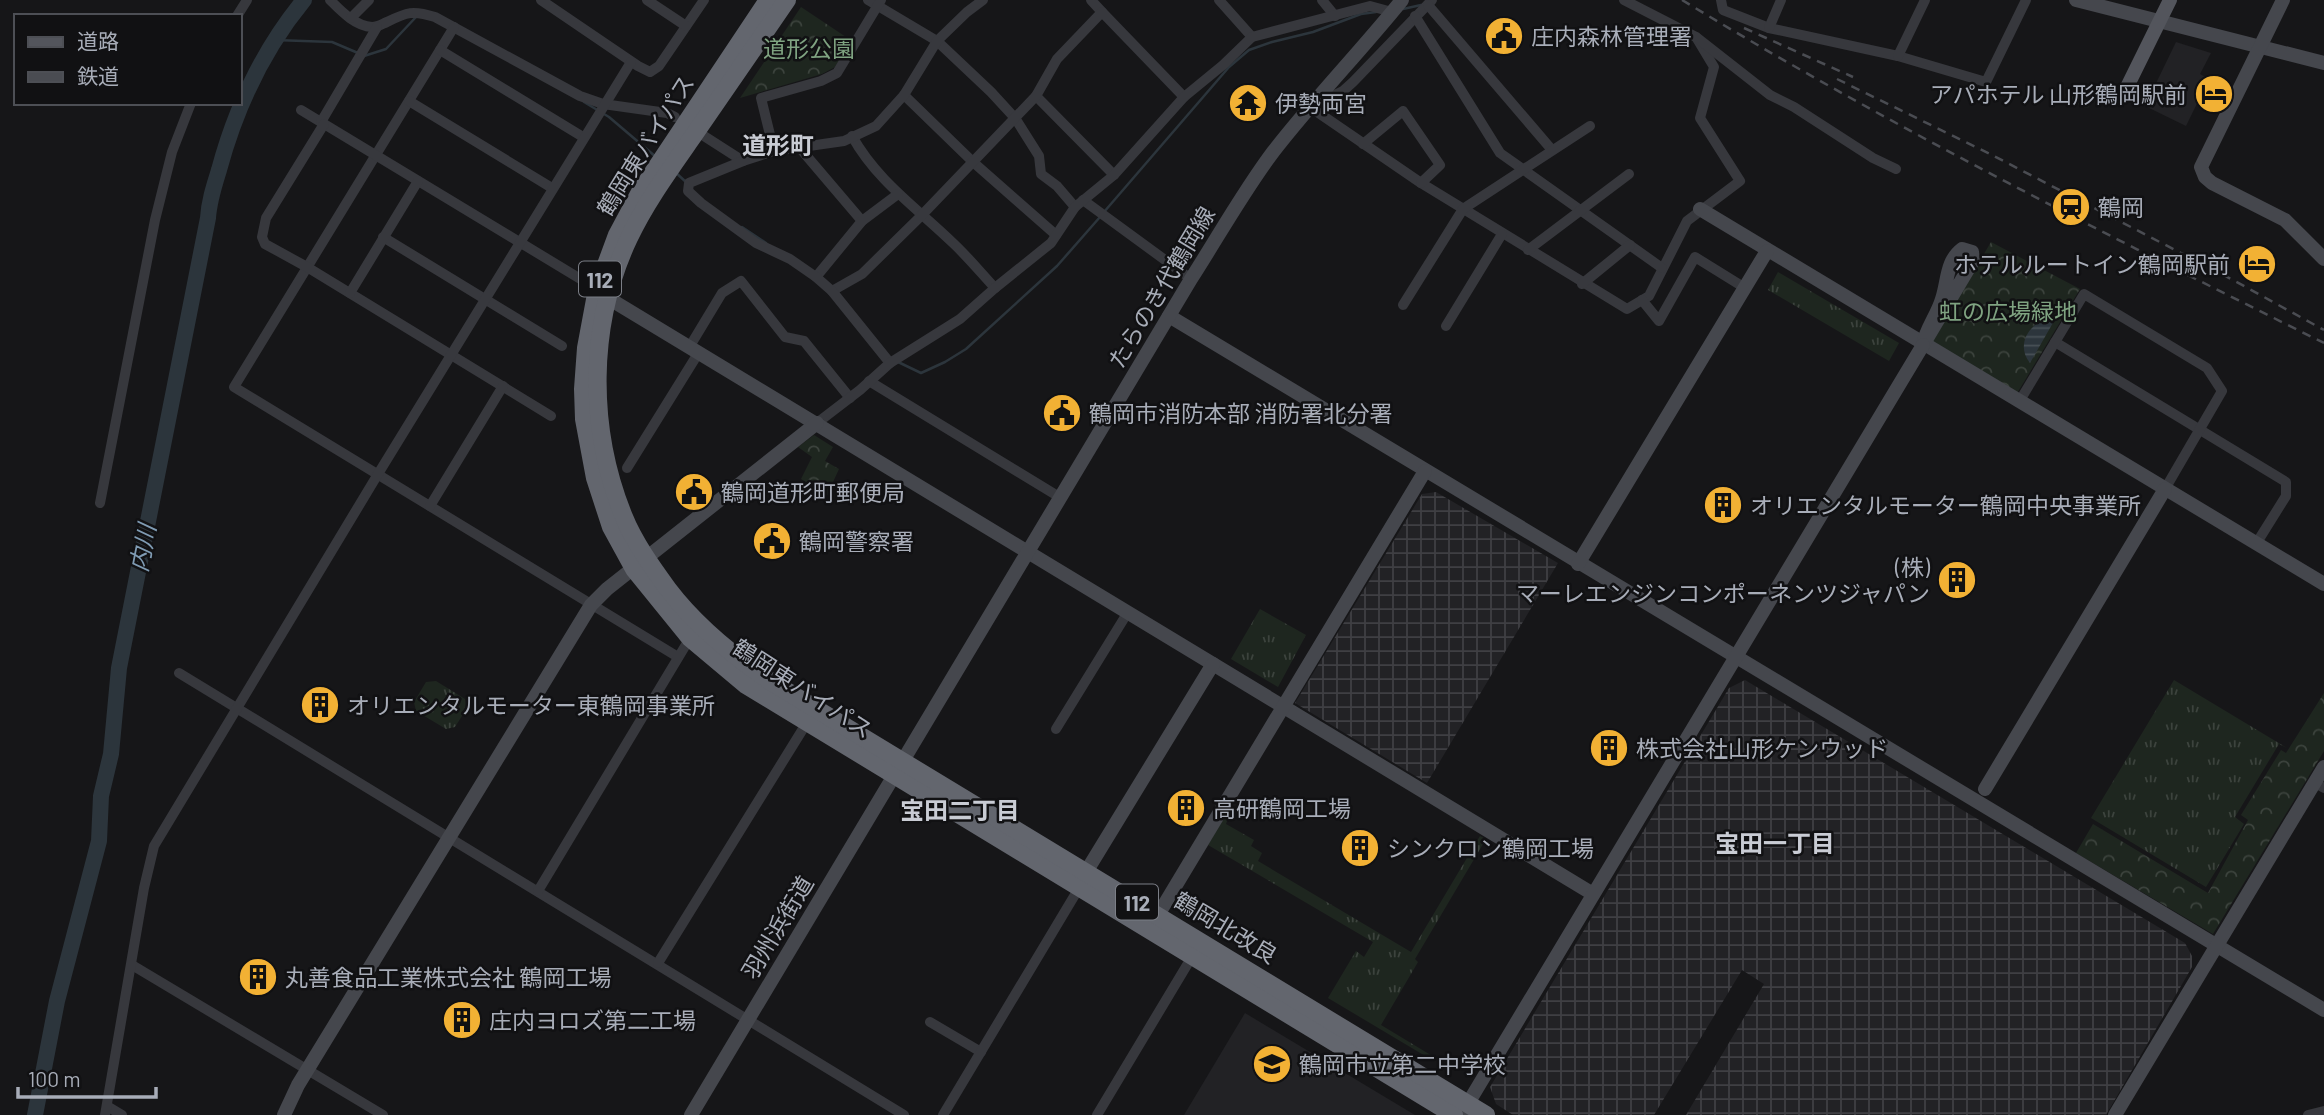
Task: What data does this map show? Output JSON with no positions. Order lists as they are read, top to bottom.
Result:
{
  "streets": {
    "highway": ["鶴岡東バイパス", "112", "鶴岡北改良"],
    "street": ["たらのき代鶴岡線", "羽州浜街道"]
  },
  "crossings": [
    ["鶴岡東バイパス", "たらのき代鶴岡線"],
    ["鶴岡東バイパス", "羽州浜街道"],
    ["鶴岡東バイパス", "鶴岡北改良"],
    ["たらのき代鶴岡線", "羽州浜街道"],
    ["たらのき代鶴岡線", "鶴岡北改良"],
    ["羽州浜街道", "鶴岡北改良"]
  ],
  "districts": ["道形町", "宝田二丁目", "宝田一丁目"],
  "water": ["内川"],
  "parks": ["道形公園", "虹の広場緑地"],
  "places": {
    "public building": [
      "庄内森林管理署",
      "鶴岡市消防本部 消防署北分署",
      "鶴岡道形町郵便局",
      "鶴岡警察署"
    ],
    "hotel": ["アパホテル 山形鶴岡駅前", "ホテルルートイン鶴岡駅前"],
    "temple": ["伊勢両宮"],
    "station": ["鶴岡"],
    "building": [
      "オリエンタルモーター鶴岡中央事業所",
      "(株) マーレエンジンコンポーネンツジャパン",
      "オリエンタルモーター東鶴岡事業所",
      "株式会社山形ケンウッド",
      "高研鶴岡工場",
      "シンクロン鶴岡工場",
      "丸善食品工業株式会社 鶴岡工場",
      "庄内ヨロズ第二工場"
    ],
    "school or university": ["鶴岡市立第二中学校"]
  },
  "legend": ["道路", "鉄道"],
  "scale_bar": "100 m"
}
